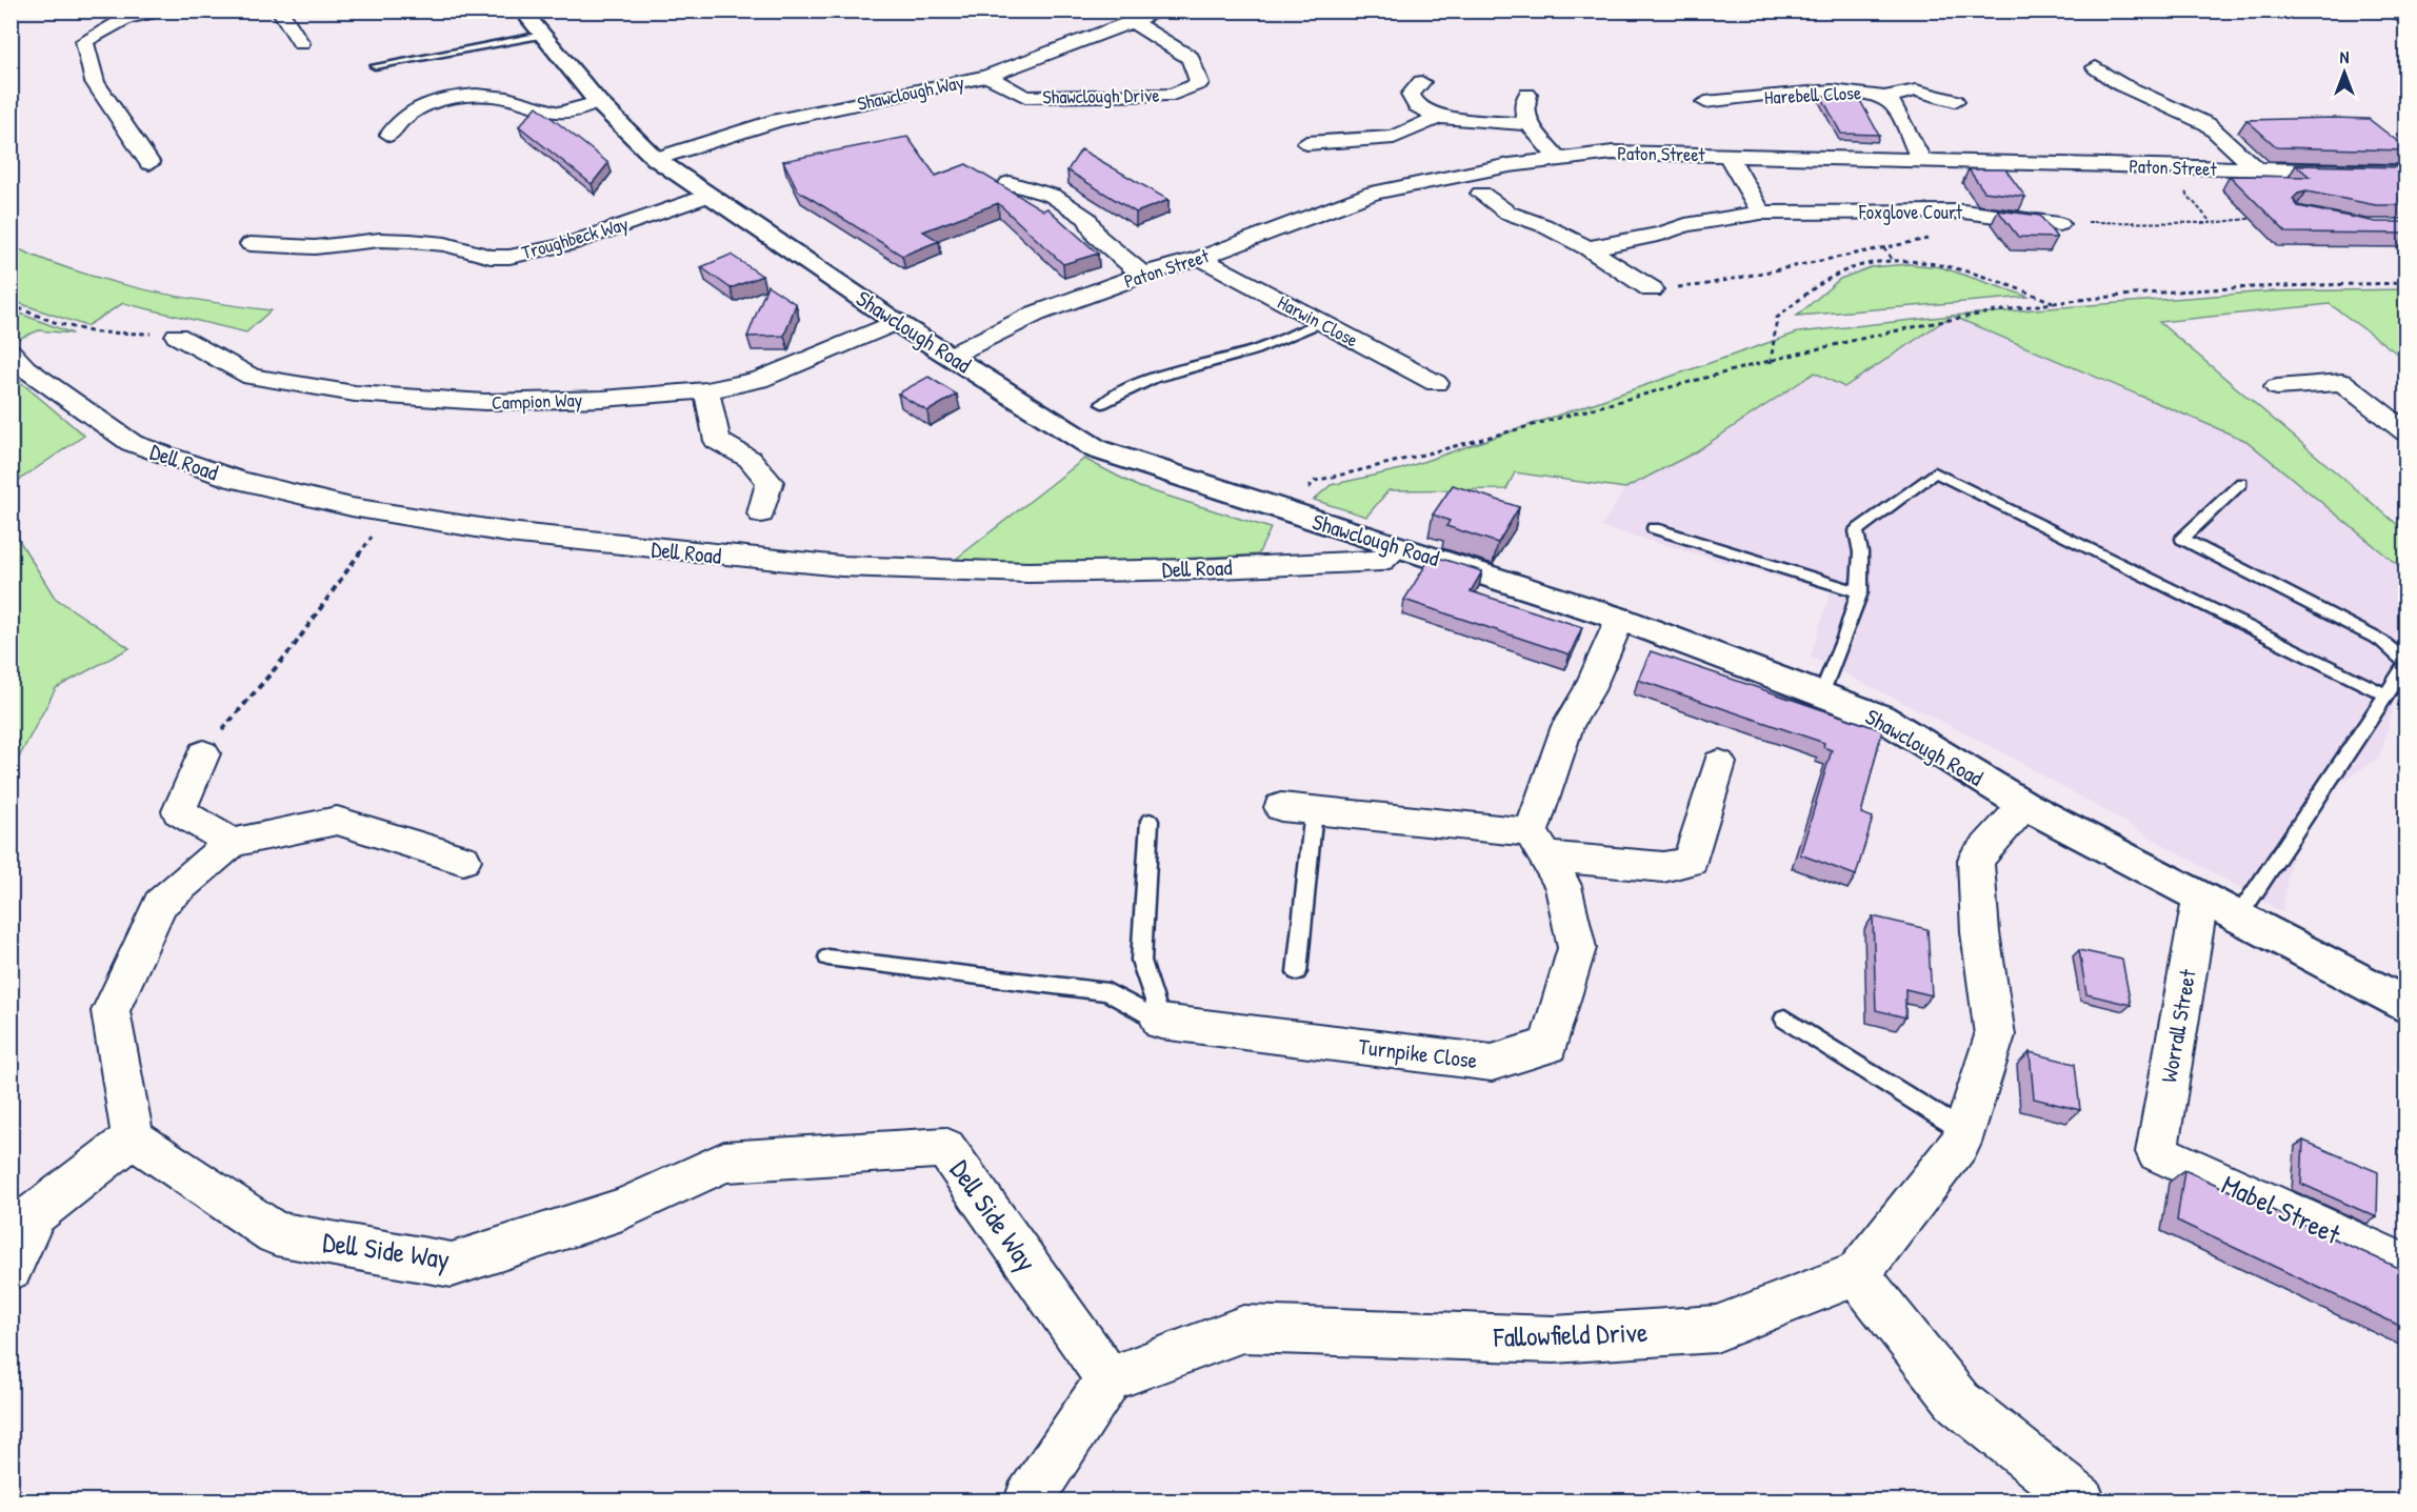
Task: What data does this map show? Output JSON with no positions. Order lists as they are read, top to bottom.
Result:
{
  "streets": {
    "main road": ["Shawclough Road"],
    "street": [
      "Shawclough Way",
      "Harebell Close",
      "Shawclough Drive",
      "Paton Street",
      "Foxglove Court",
      "Troughbeck Way",
      "Harwin Close",
      "Campion Way",
      "Dell Road",
      "Worrall Street",
      "Turnpike Close",
      "Mabel Street",
      "Dell Side Way",
      "Fallowfield Drive"
    ]
  },
  "crossings": [
    ["Shawclough Way", "Shawclough Drive"],
    ["Shawclough Way", "Shawclough Road"],
    ["Harebell Close", "Paton Street"],
    ["Paton Street", "Harwin Close"],
    ["Paton Street", "Shawclough Road"],
    ["Troughbeck Way", "Shawclough Road"],
    ["Shawclough Road", "Campion Way"],
    ["Shawclough Road", "Dell Road"],
    ["Shawclough Road", "Worrall Street"],
    ["Worrall Street", "Mabel Street"],
    ["Dell Side Way", "Fallowfield Drive"]
  ],
  "north": "top"
}
